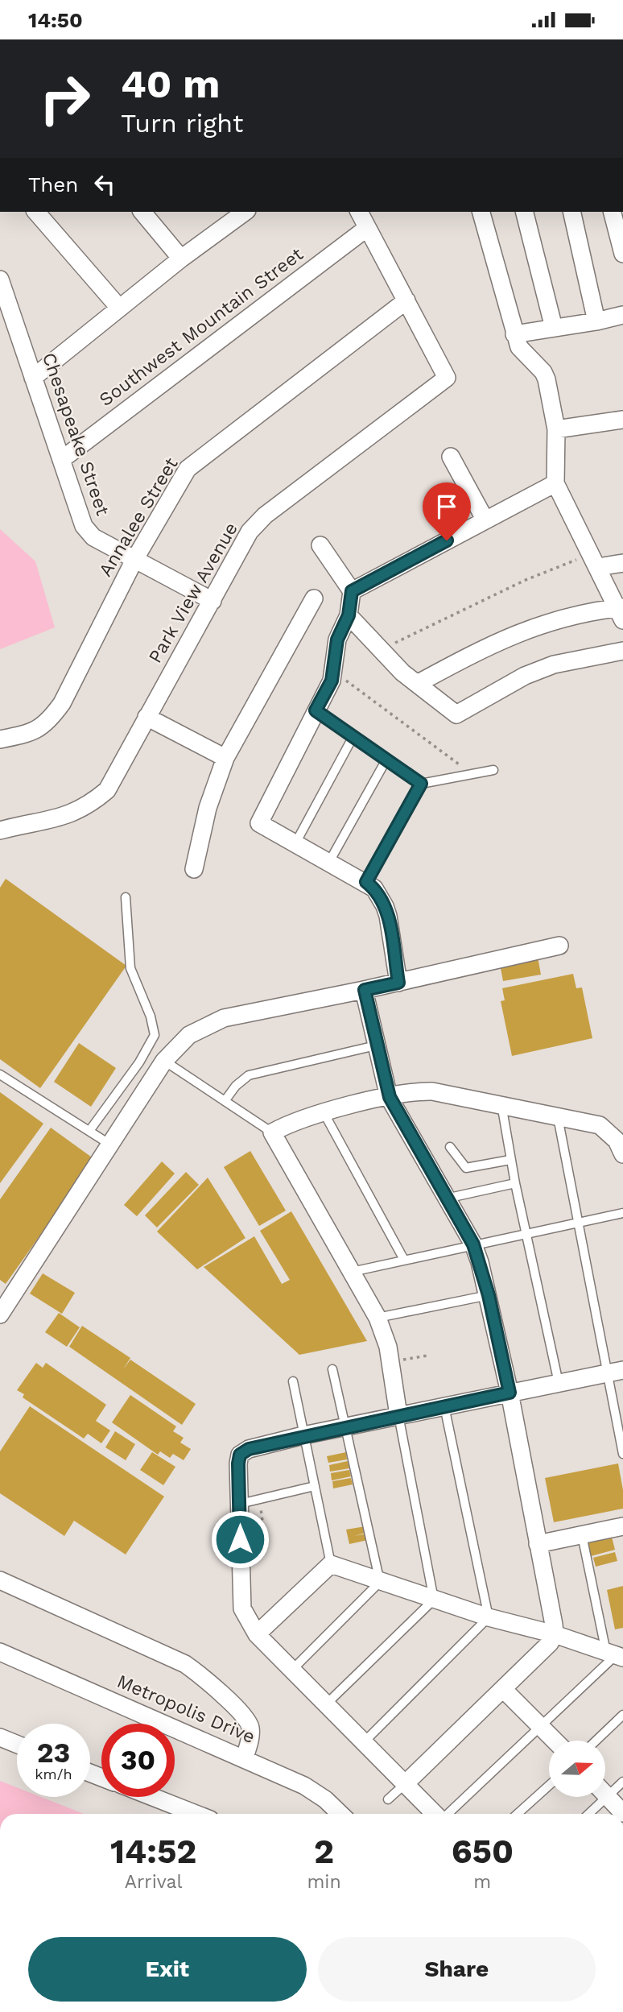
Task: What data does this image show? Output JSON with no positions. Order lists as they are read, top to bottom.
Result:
{
  "streets": {
    "street": [
      "Southwest Mountain Street",
      "Chesapeake Street",
      "Annalee Street",
      "Park View Avenue",
      "Metropolis Drive"
    ]
  },
  "crossings": [
    ["Southwest Mountain Street", "Chesapeake Street"],
    ["Chesapeake Street", "Annalee Street"],
    ["Chesapeake Street", "Park View Avenue"],
    ["Annalee Street", "Park View Avenue"]
  ],
  "north": "right",
  "page": {
    "status": "14:50",
    "turn": ["40 m", "Turn right"],
    "then": "Then",
    "speed": "23 km/h",
    "limit": "30",
    "eta": [
      "14:52",
      "Arrival",
      "2",
      "min",
      "650",
      "m"
    ],
    "buttons": ["Exit", "Share"]
  }
}
